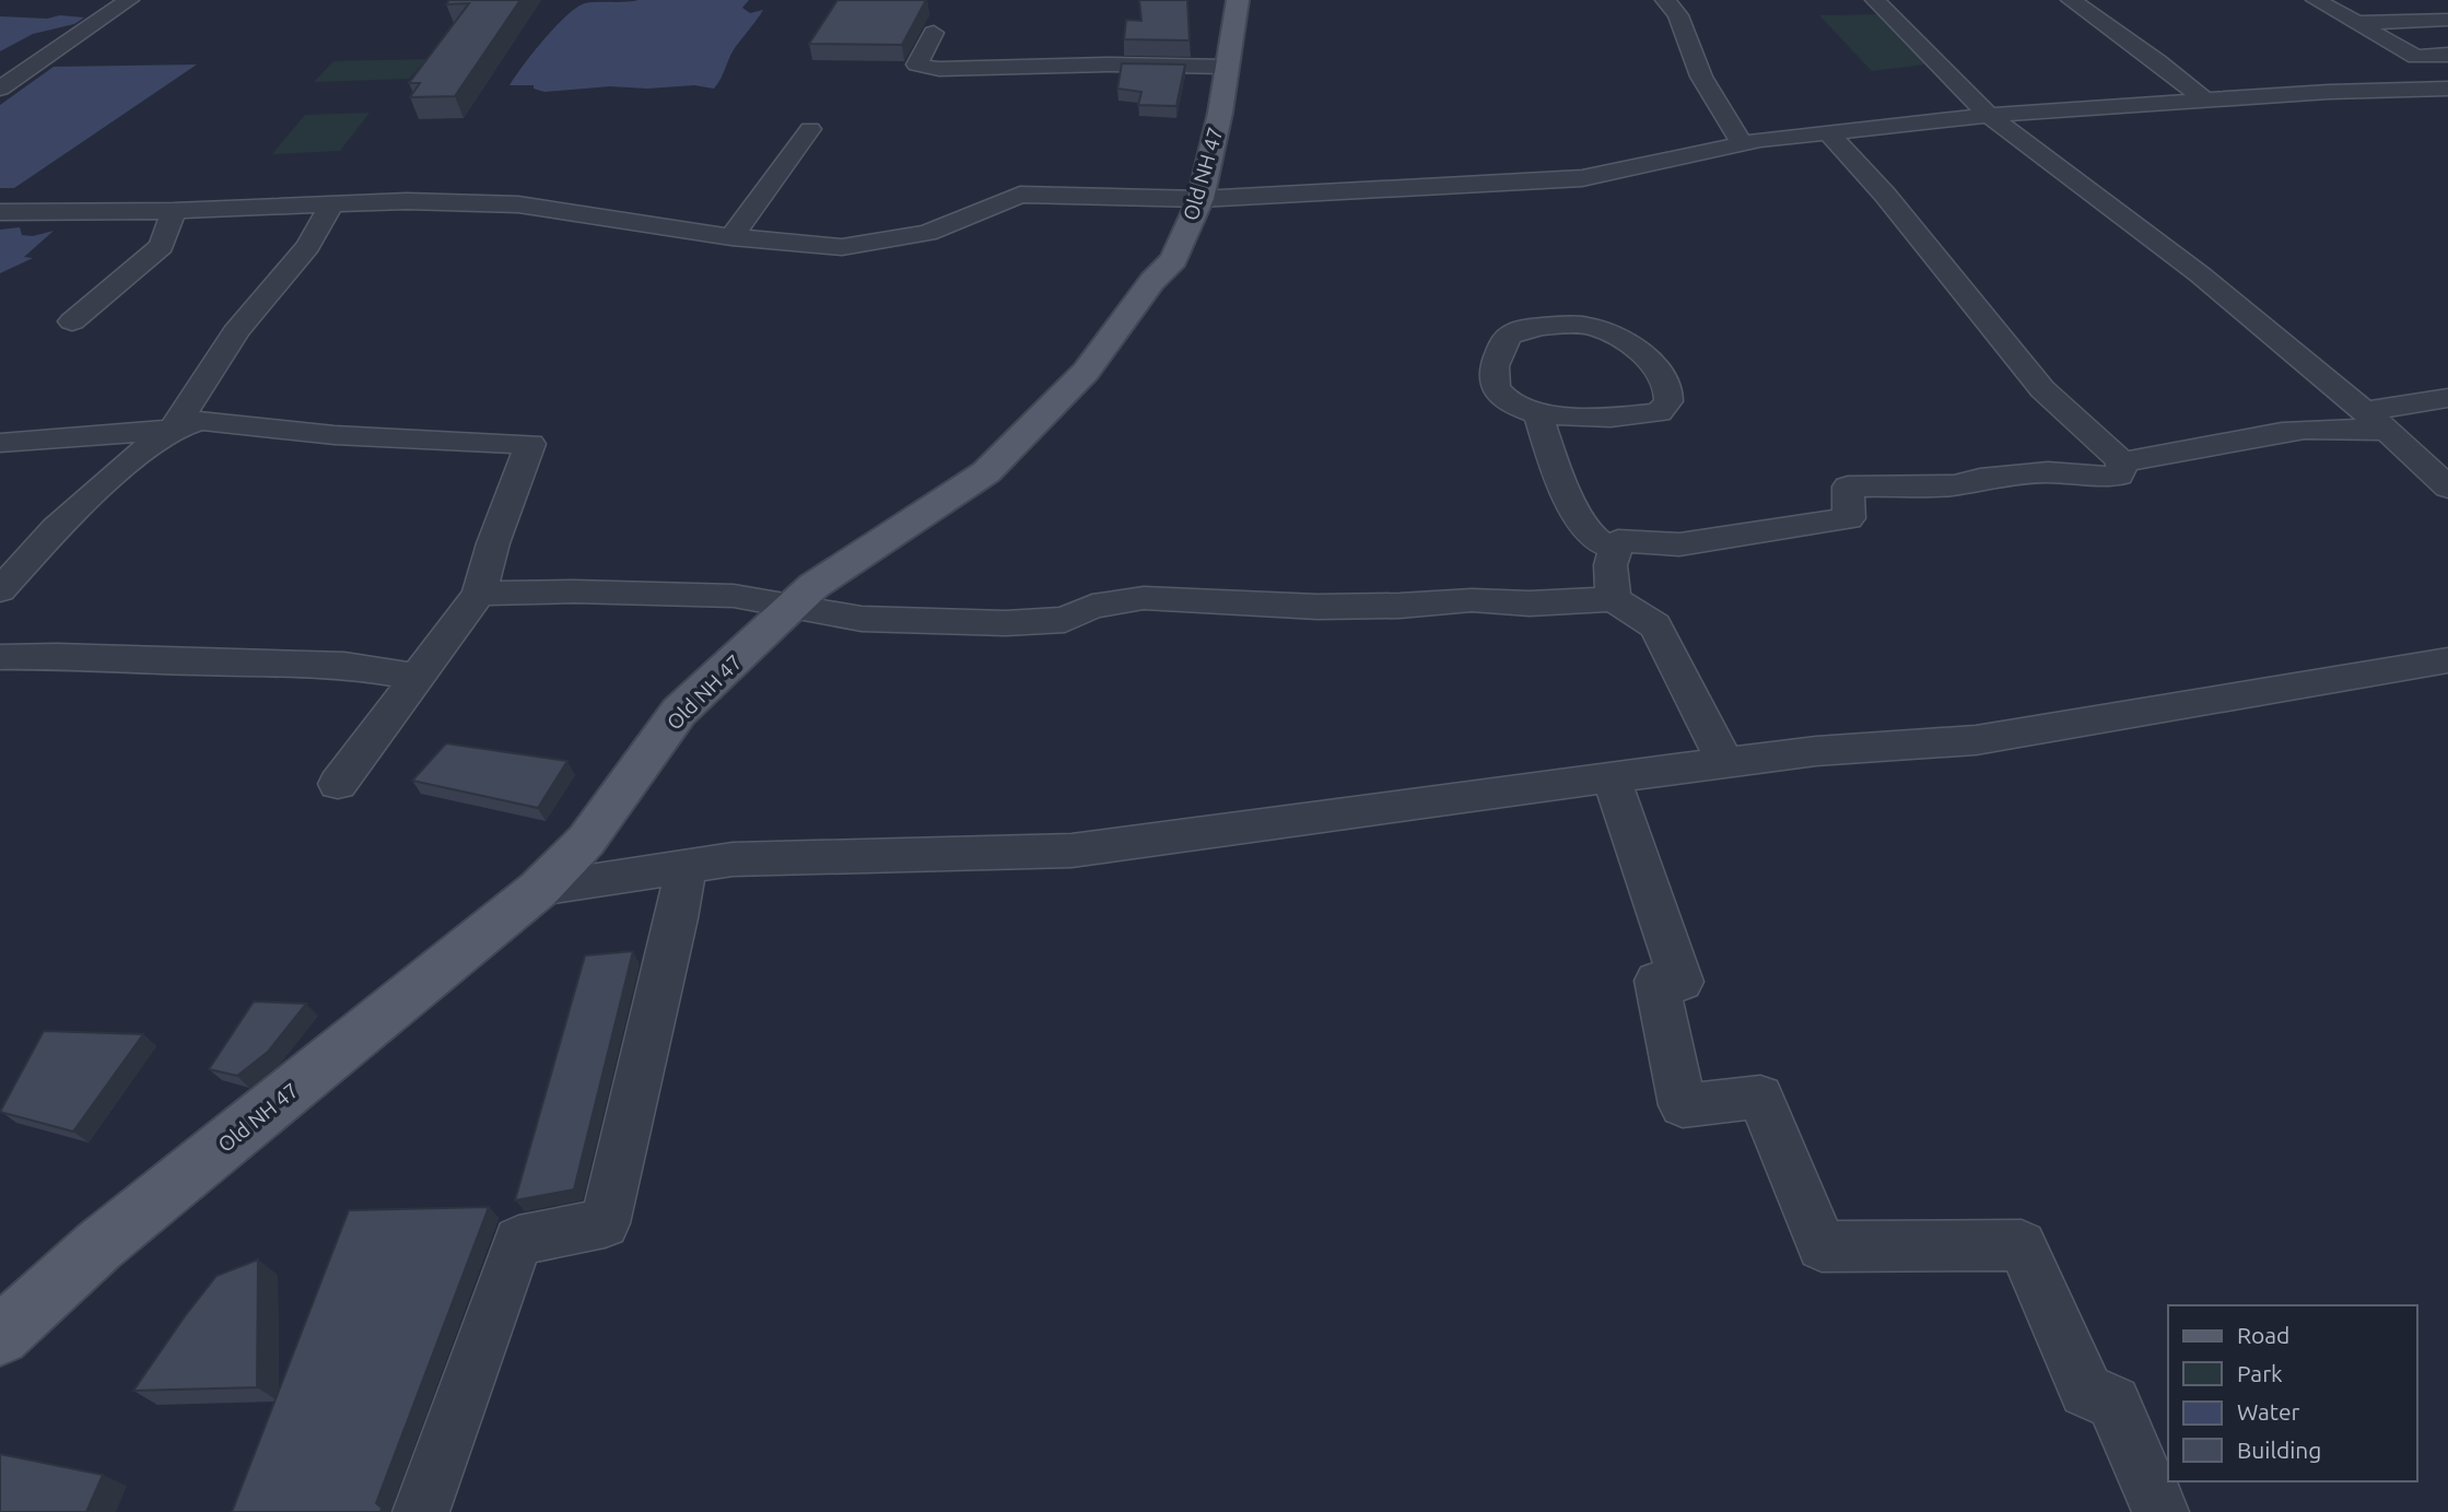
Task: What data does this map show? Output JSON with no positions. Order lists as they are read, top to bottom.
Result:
{
  "streets": {
    "main road": ["Old NH 47"]
  },
  "legend": [
    "Road",
    "Park",
    "Water",
    "Building"
  ]
}
